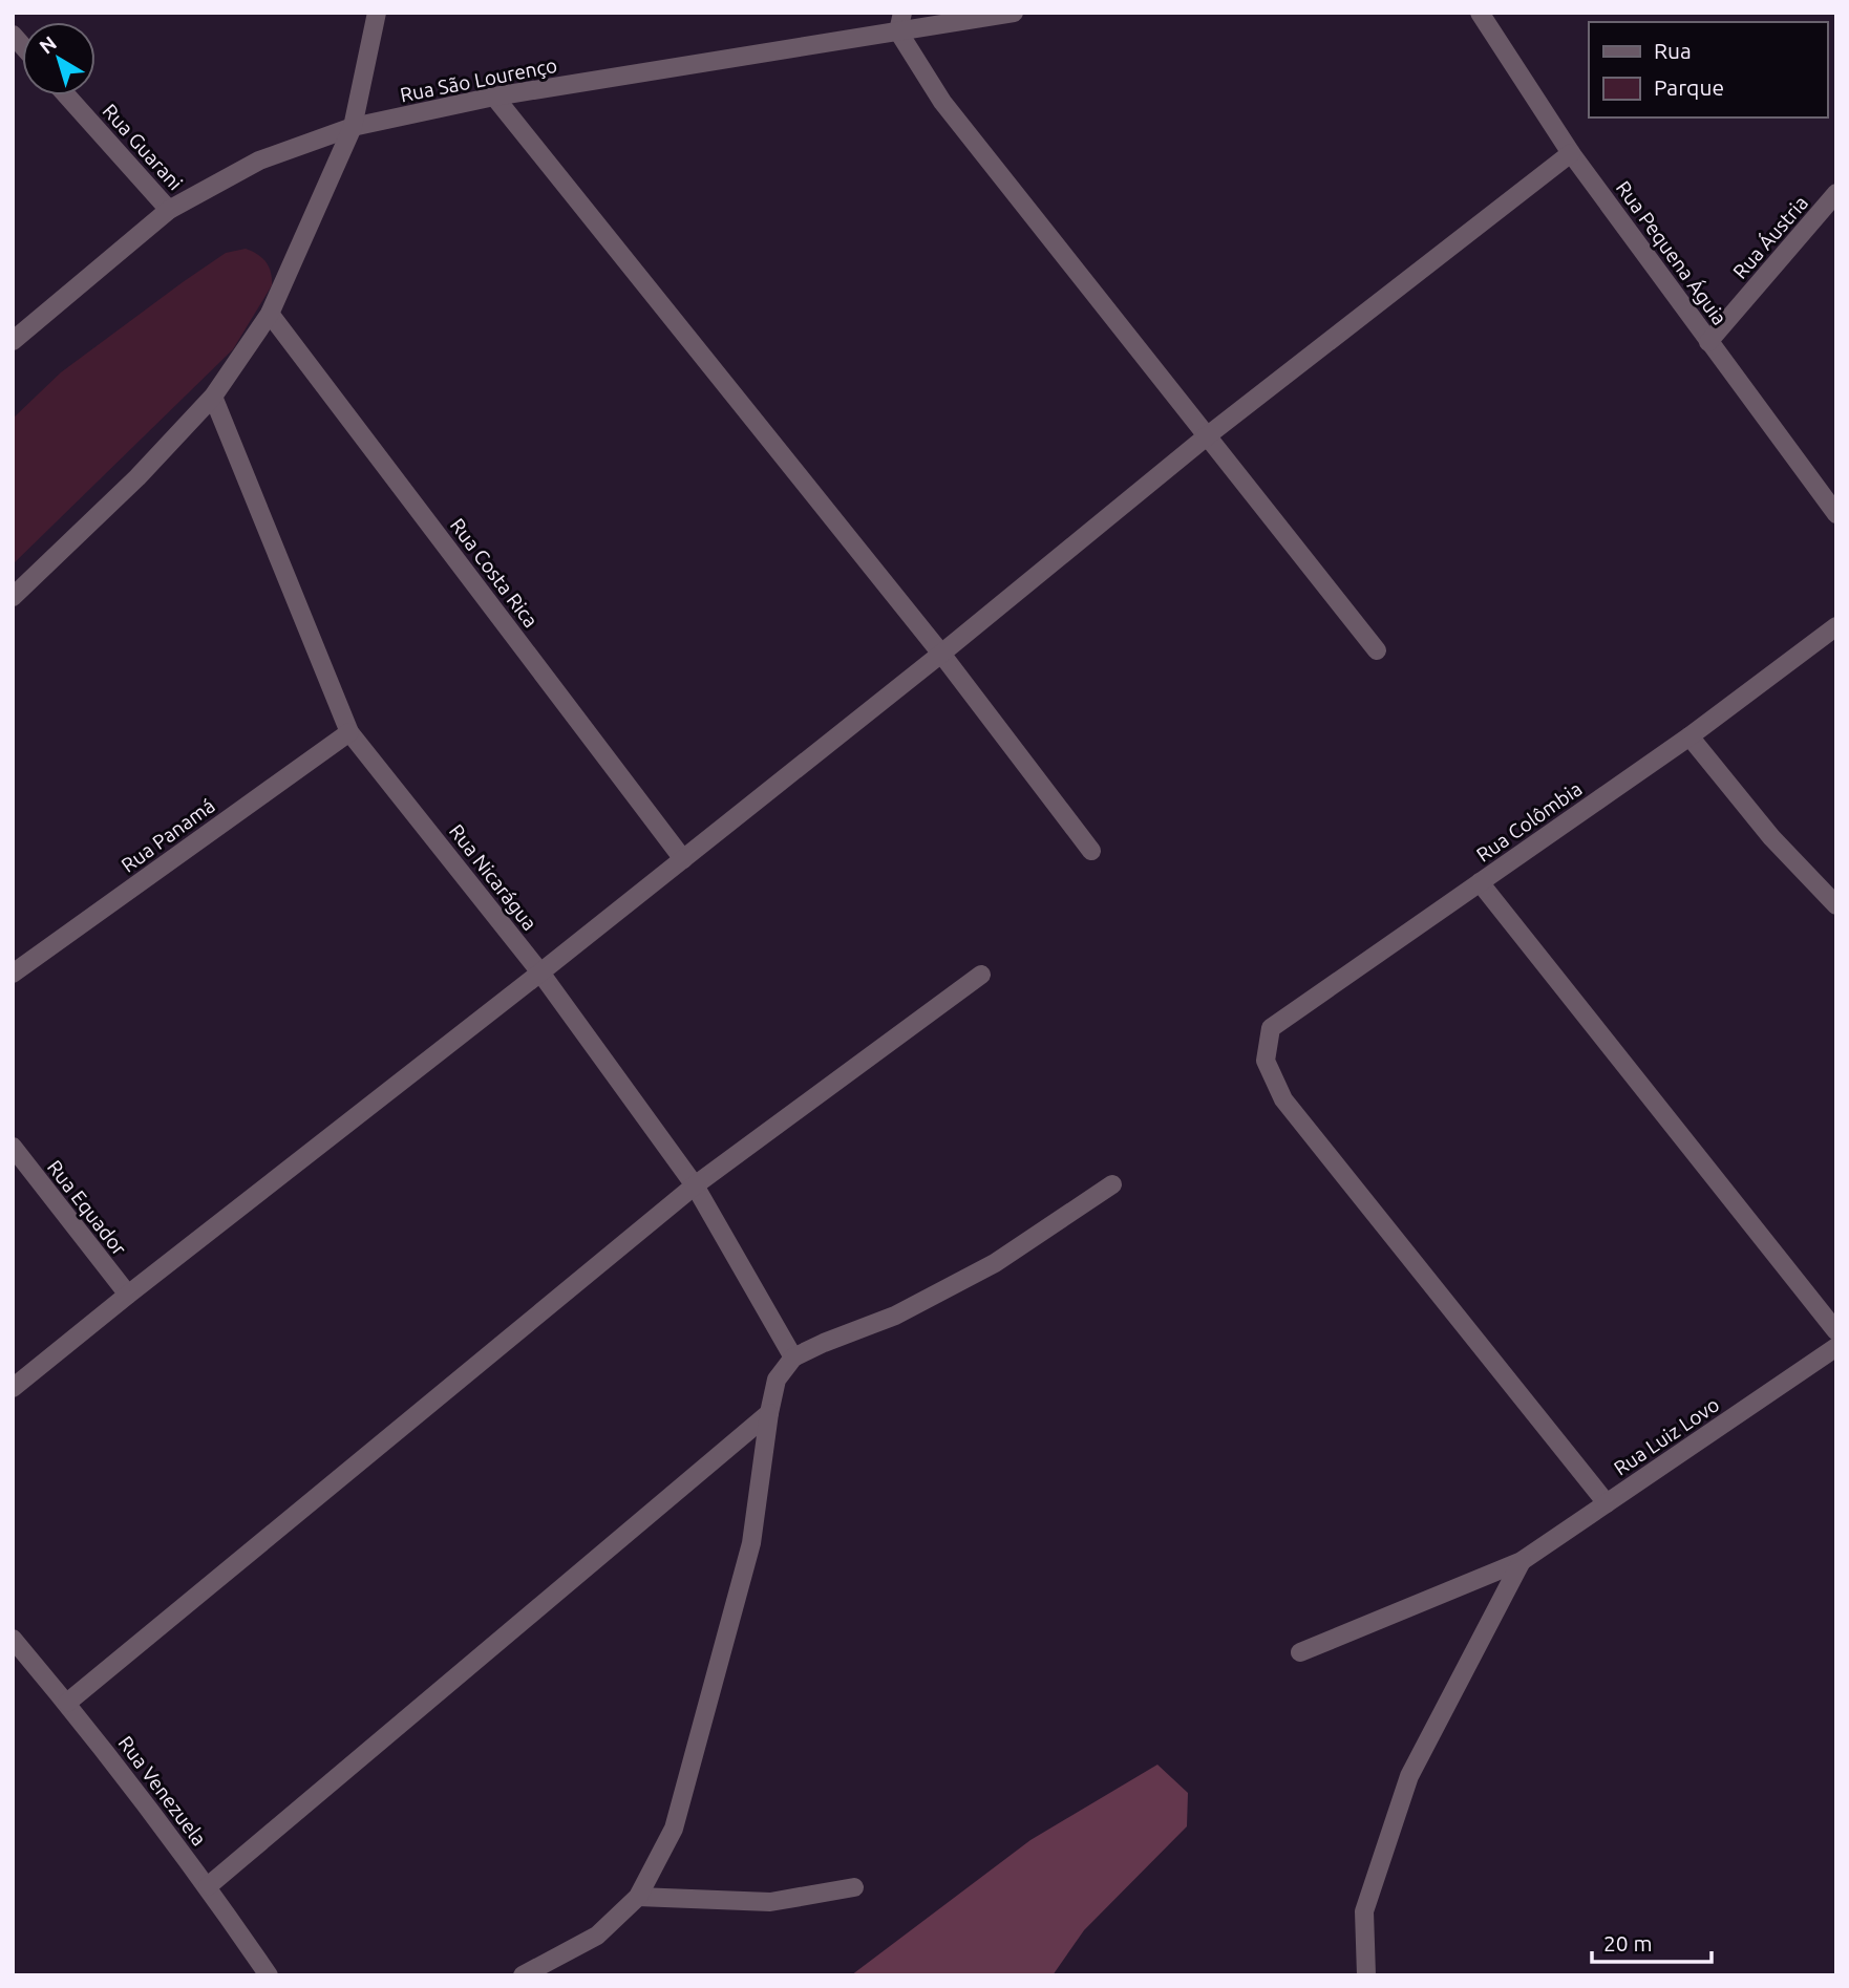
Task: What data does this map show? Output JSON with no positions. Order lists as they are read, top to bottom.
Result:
{
  "streets": {
    "street": [
      "Rua São Lourenço",
      "Rua Guarani",
      "Rua Áustria",
      "Rua Pequena Águia",
      "Rua Costa Rica",
      "Rua Colômbia",
      "Rua Panamá",
      "Rua Nicarágua",
      "Rua Equador",
      "Rua Luiz Lovo",
      "Rua Venezuela"
    ]
  },
  "crossings": [
    ["Rua São Lourenço", "Rua Guarani"],
    ["Rua Áustria", "Rua Pequena Águia"],
    ["Rua Colômbia", "Rua Luiz Lovo"],
    ["Rua Panamá", "Rua Nicarágua"]
  ],
  "legend": ["Rua", "Parque"],
  "scale_bar": "20 m",
  "north": "top left"
}
